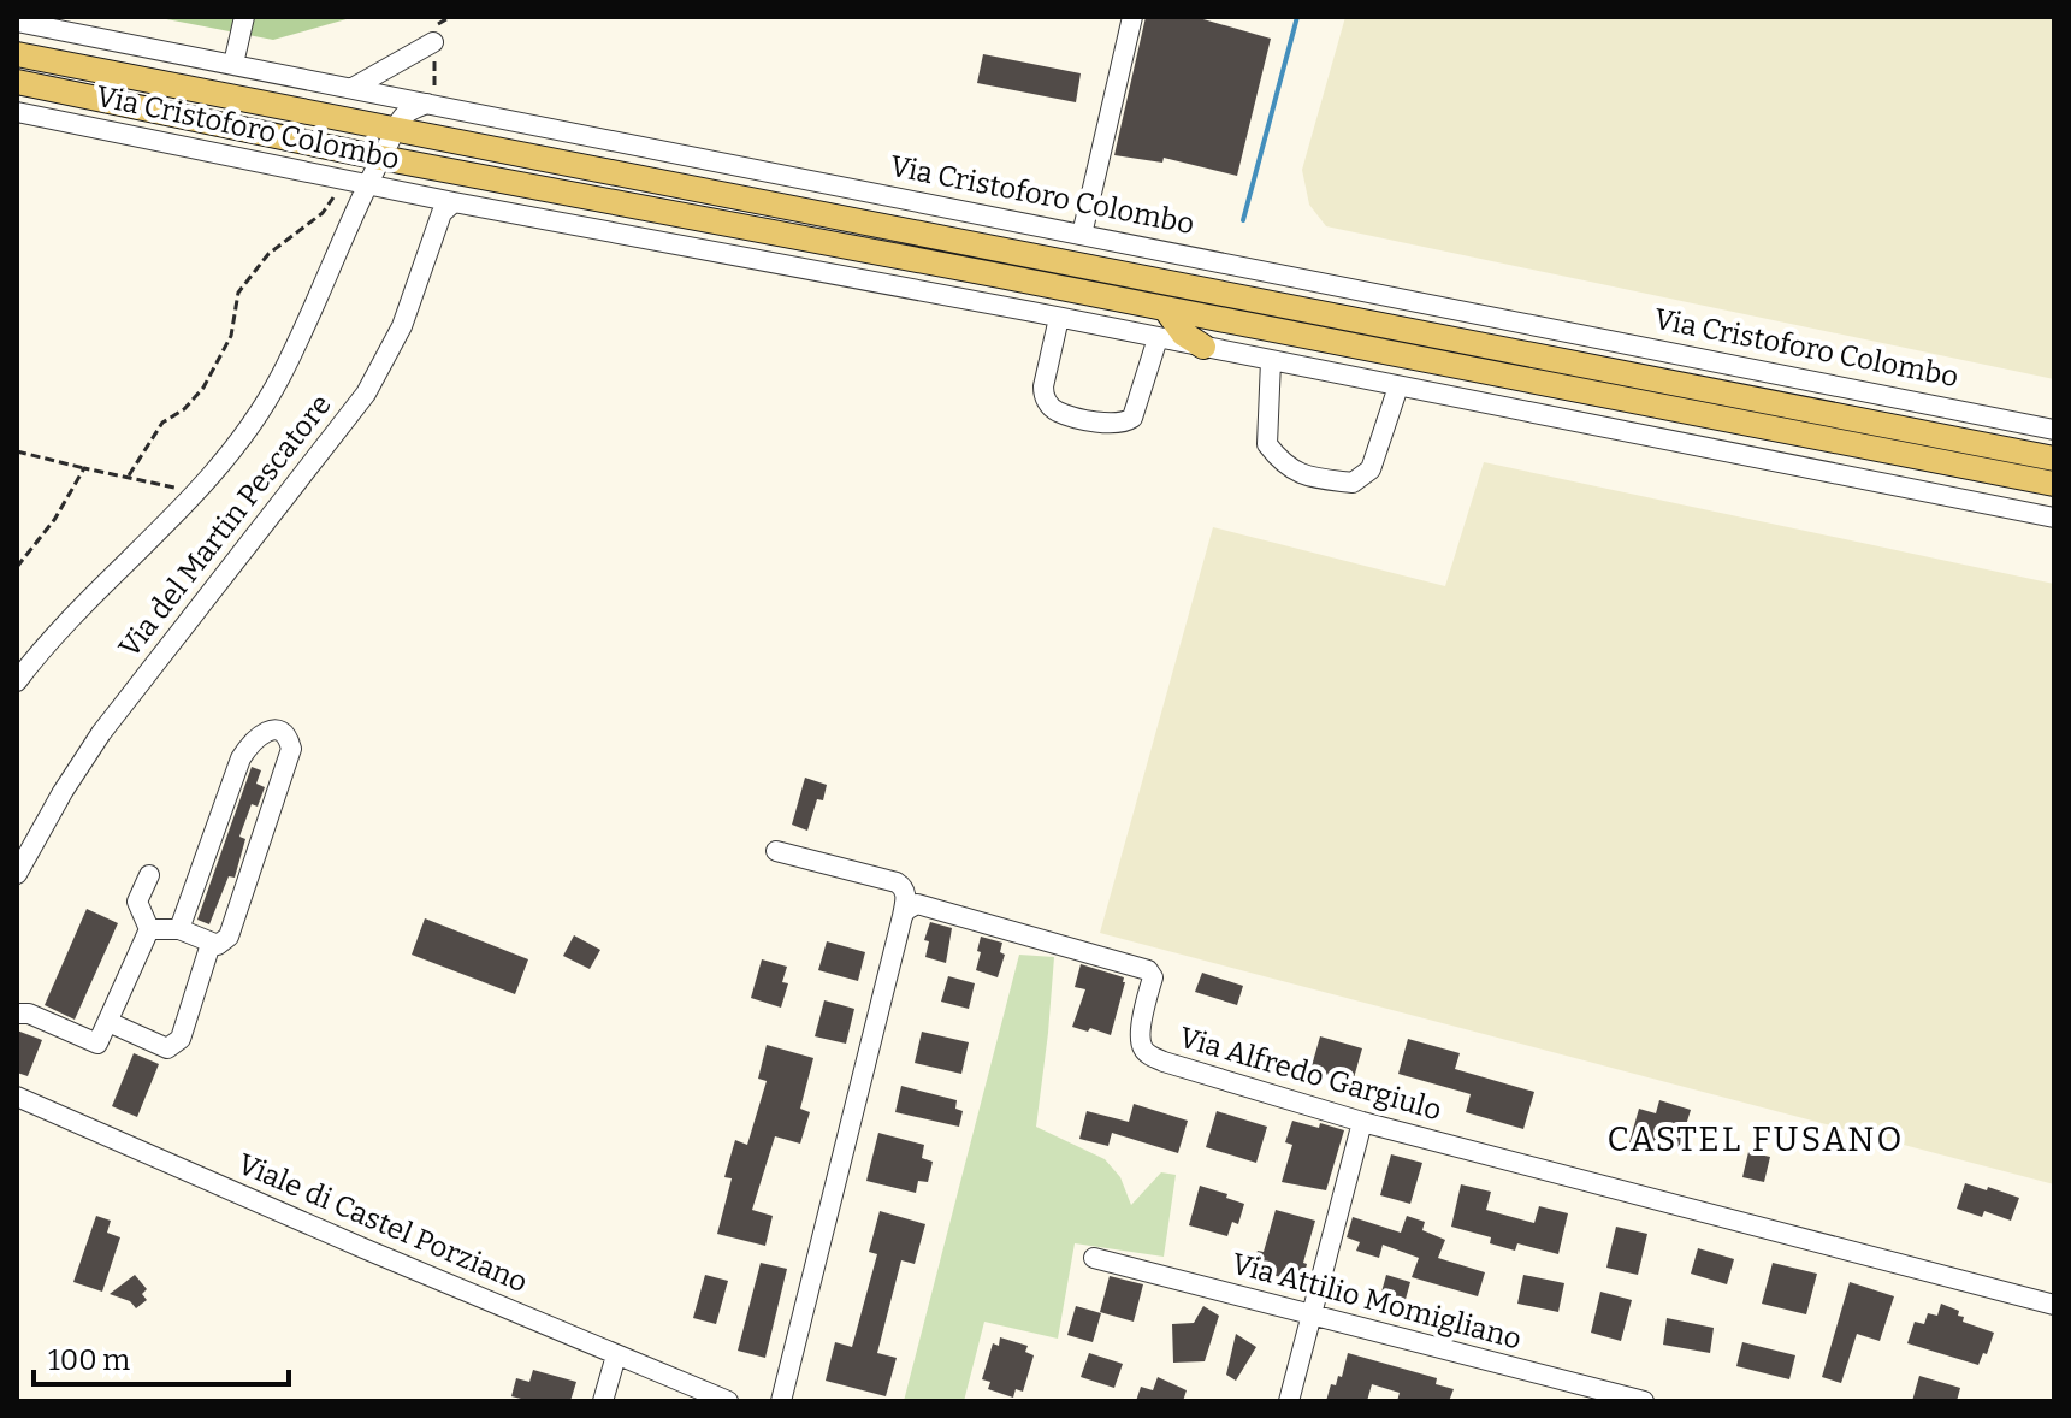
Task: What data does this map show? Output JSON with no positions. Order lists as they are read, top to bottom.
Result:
{
  "streets": {
    "main road": ["Via Cristoforo Colombo"],
    "street": [
      "Via del Martin Pescatore",
      "Via Alfredo Gargiulo",
      "Viale di Castel Porziano",
      "Via Attilio Momigliano"
    ]
  },
  "crossings": [
    ["Via Cristoforo Colombo", "Via del Martin Pescatore"]
  ],
  "districts": ["CASTEL FUSANO"],
  "scale_bar": "100 m"
}
